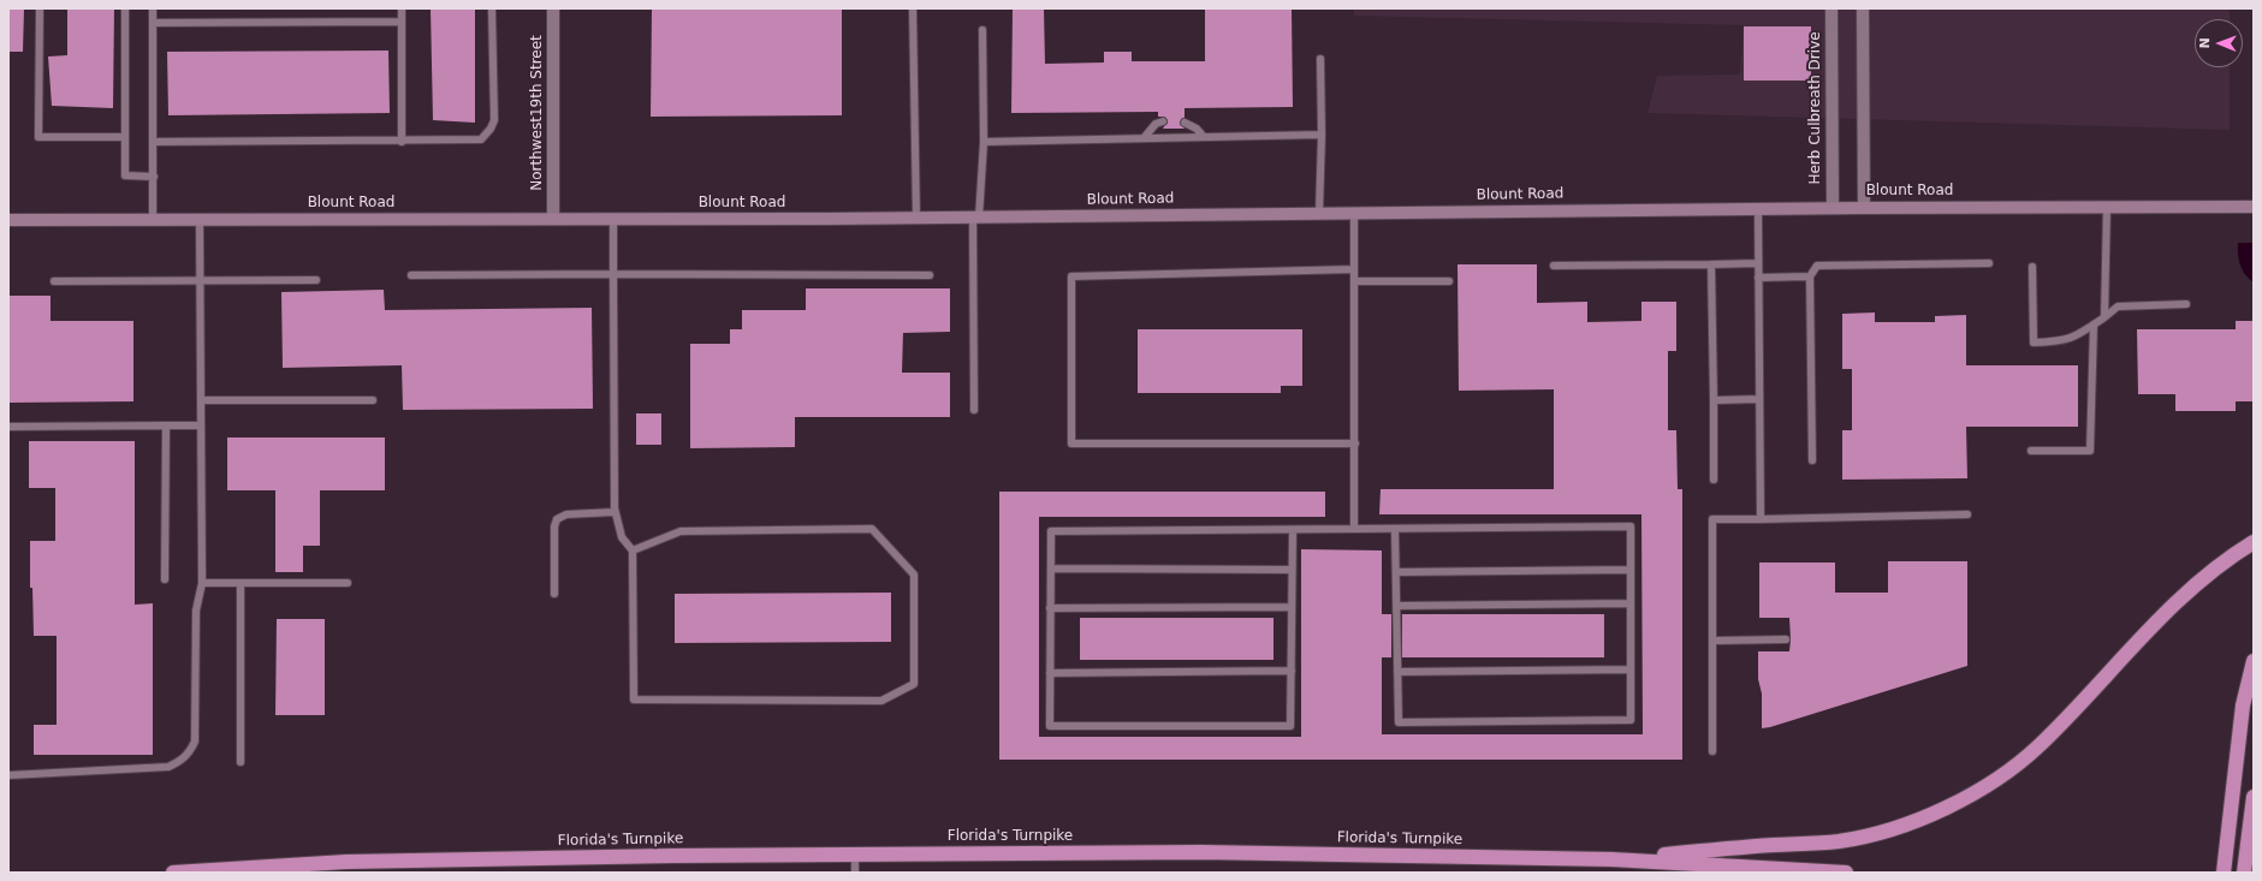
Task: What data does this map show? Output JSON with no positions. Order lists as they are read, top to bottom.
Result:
{
  "streets": {
    "highway": ["Florida's Turnpike"],
    "street": ["Herb Culbreath Drive", "Northwest19th Street", "Blount Road"]
  },
  "crossings": [
    ["Herb Culbreath Drive", "Blount Road"],
    ["Northwest19th Street", "Blount Road"]
  ],
  "north": "left"
}
